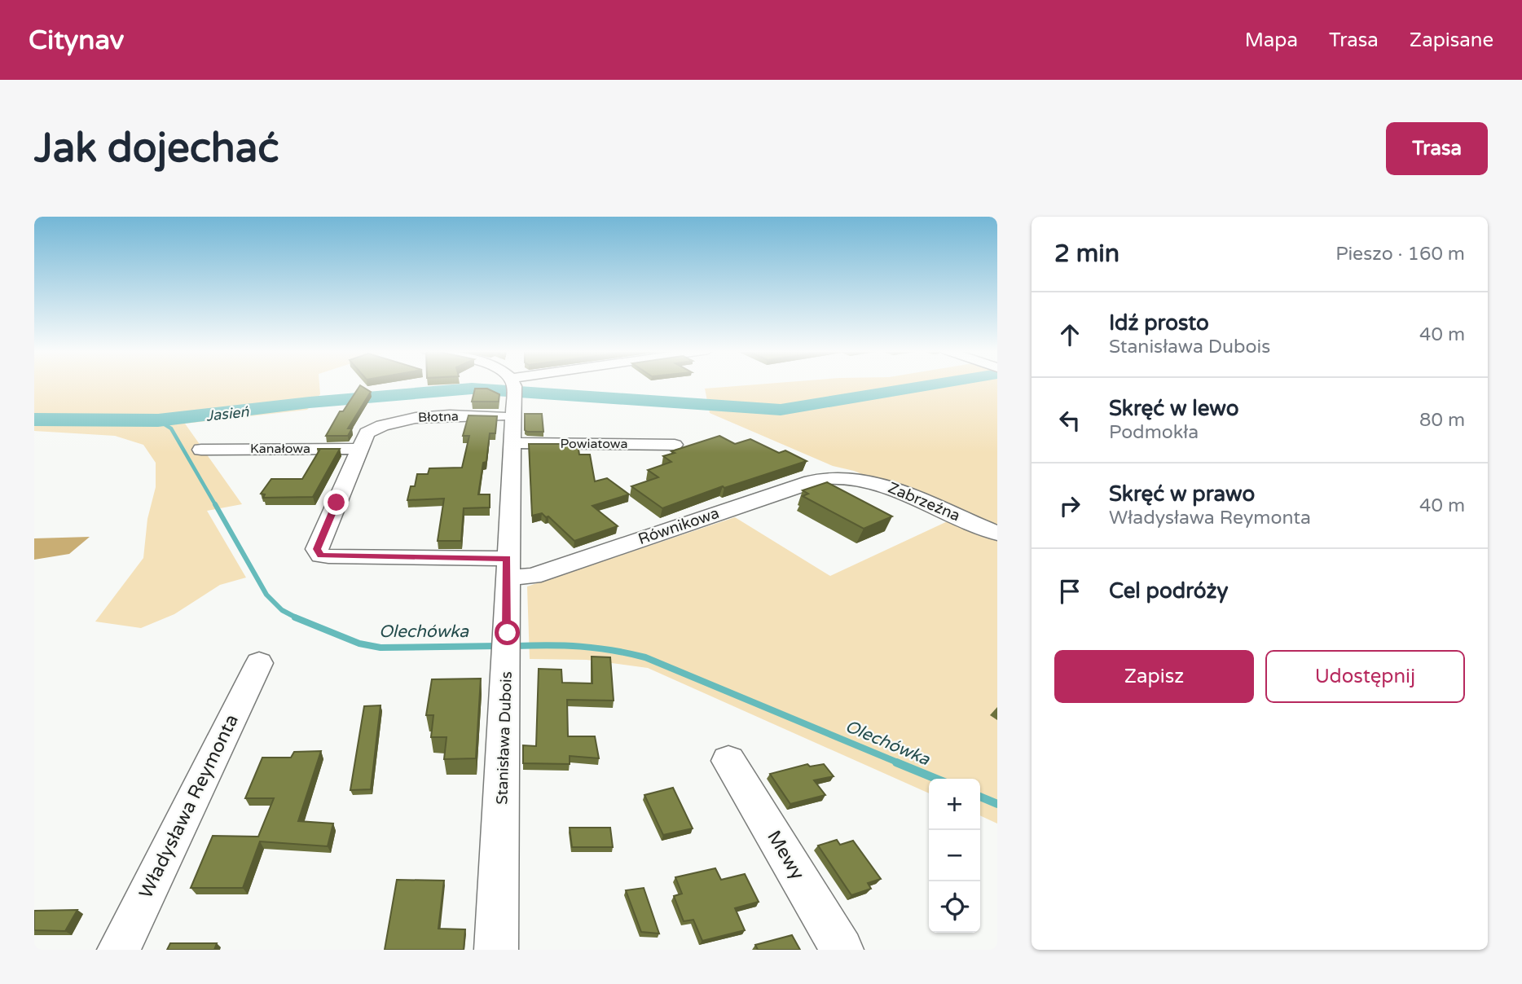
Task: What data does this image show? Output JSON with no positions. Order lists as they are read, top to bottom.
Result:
{
  "streets": {
    "street": [
      "Błotna",
      "Powiatowa",
      "Kanałowa",
      "Zabrzeźna",
      "Równikowa",
      "Stanisława Dubois",
      "Władysława Reymonta",
      "Mewy"
    ]
  },
  "crossings": [
    ["Błotna", "Kanałowa"],
    ["Błotna", "Stanisława Dubois"],
    ["Powiatowa", "Stanisława Dubois"],
    ["Zabrzeźna", "Równikowa"],
    ["Równikowa", "Stanisława Dubois"]
  ],
  "water": ["Jasień", "Olechówka"],
  "page": {
    "header": "Citynav",
    "nav": ["Mapa", "Trasa", "Zapisane"],
    "buttons": [
      "Trasa",
      ["Zapisz", "Udostępnij"]
    ],
    "title": "Jak dojechać",
    "heading": ["2 min", "Pieszo · 160 m"],
    "list": [
      ["Idź prosto", "Stanisława Dubois", "40 m"],
      ["Skręć w lewo", "Podmokła", "80 m"],
      ["Skręć w prawo", "Władysława Reymonta", "40 m"],
      "Cel podróży"
    ],
    "map_buttons": ["+", "−"]
  }
}
